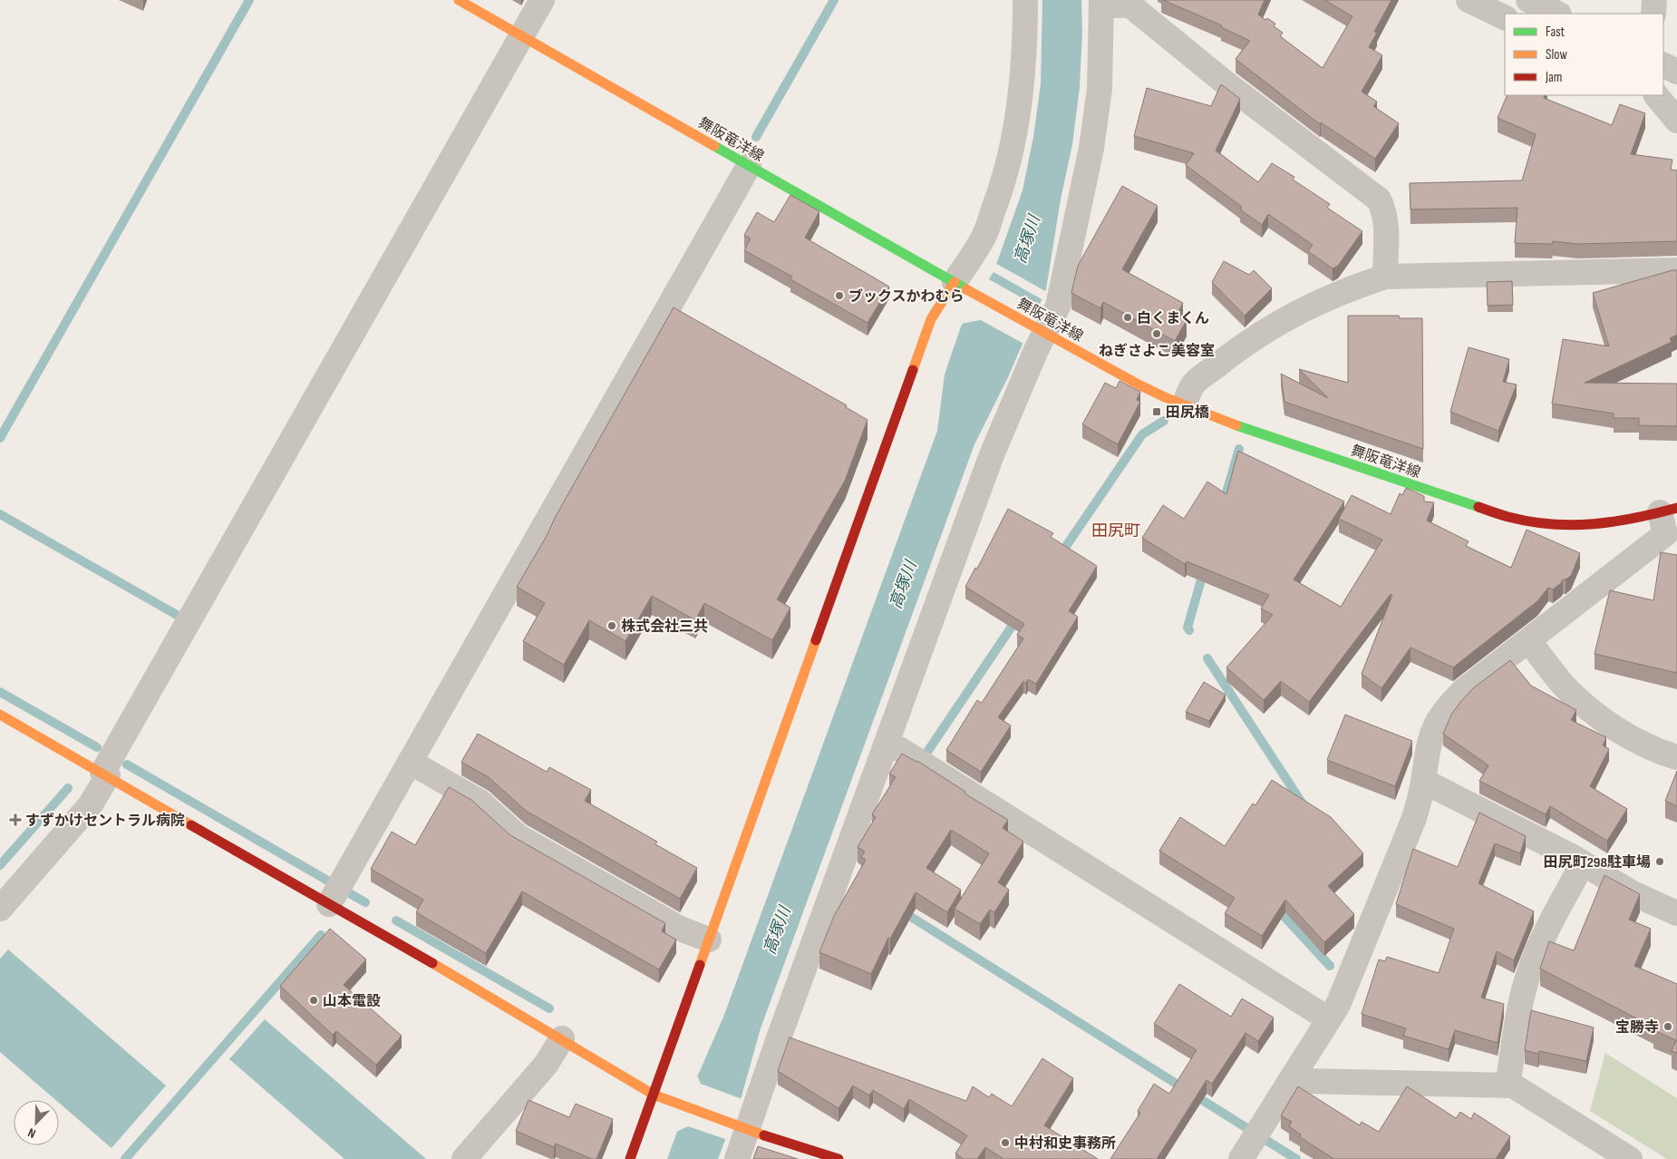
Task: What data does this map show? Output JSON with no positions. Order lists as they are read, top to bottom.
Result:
{
  "streets": {
    "street": ["舞阪竜洋線"]
  },
  "districts": ["田尻町"],
  "water": ["高塚川"],
  "places": {
    "other": [
      "ブックスかわむら",
      "白くまくん",
      "ねぎさよこ美容室",
      "株式会社三共",
      "田尻町298駐車場",
      "山本電設",
      "宝勝寺",
      "中村和史事務所"
    ],
    "transit": ["田尻橋"],
    "health": ["すずかけセントラル病院"]
  },
  "legend": ["Fast", "Slow", "Jam"],
  "north": "bottom left"
}
